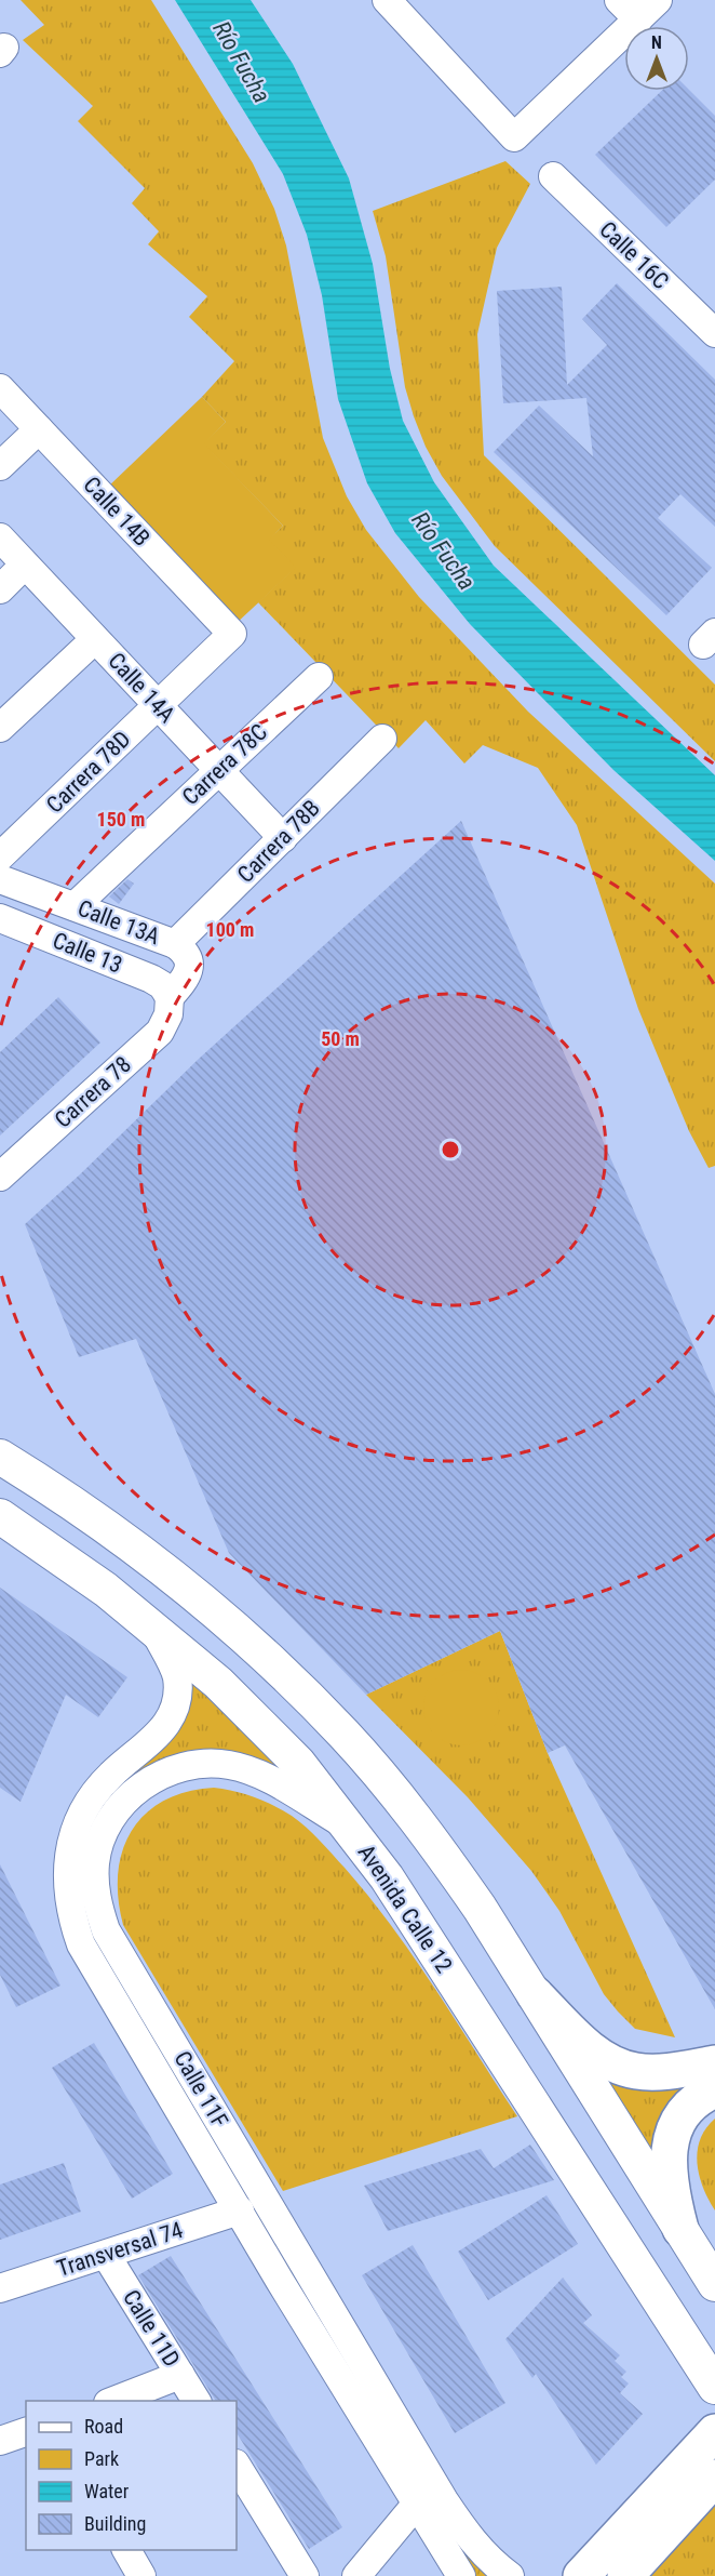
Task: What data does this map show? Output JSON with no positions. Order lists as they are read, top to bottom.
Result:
{
  "streets": {
    "main road": ["Avenida Calle 12"],
    "street": [
      "Calle 16C",
      "Calle 14B",
      "Calle 14A",
      "Carrera 78C",
      "Carrera 78D",
      "Carrera 78B",
      "Calle 13A",
      "Calle 13",
      "Carrera 78",
      "Calle 11F",
      "Transversal 74",
      "Calle 11D"
    ]
  },
  "crossings": [
    ["Calle 14B", "Carrera 78D"],
    ["Calle 14A", "Carrera 78C"],
    ["Calle 14A", "Carrera 78D"],
    ["Calle 14A", "Carrera 78B"],
    ["Carrera 78C", "Calle 13A"],
    ["Carrera 78B", "Calle 13A"],
    ["Calle 13A", "Calle 13"],
    ["Calle 13A", "Carrera 78"],
    ["Calle 13", "Carrera 78"],
    ["Avenida Calle 12", "Calle 11F"],
    ["Calle 11F", "Transversal 74"],
    ["Transversal 74", "Calle 11D"]
  ],
  "water": ["Río Fucha"],
  "legend": [
    "Road",
    "Park",
    "Water",
    "Building"
  ],
  "north": "top",
  "rings": ["150 m", "100 m", "50 m"]
}
